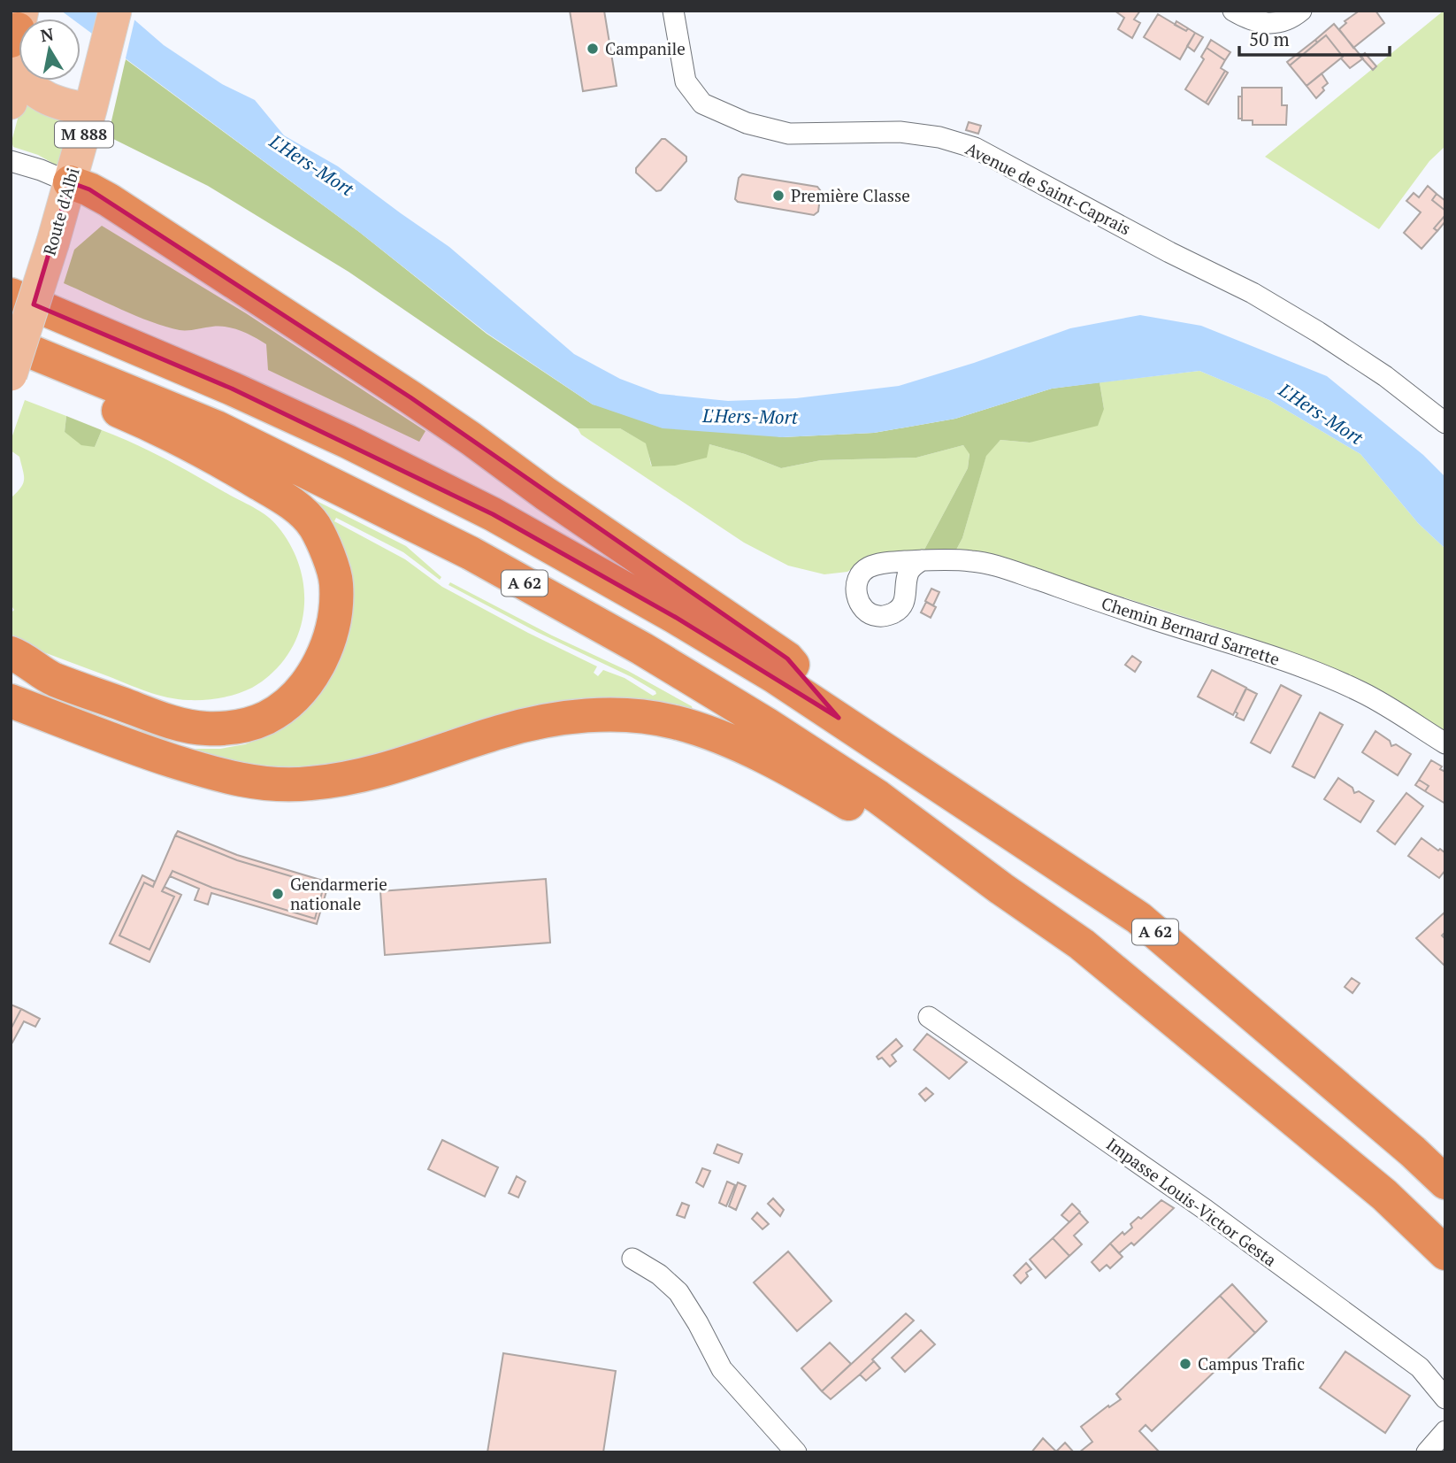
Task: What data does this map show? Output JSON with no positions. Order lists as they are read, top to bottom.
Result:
{
  "streets": {
    "highway": ["A 62"],
    "main road": ["M 888", "Route d'Albi"],
    "street": ["Avenue de Saint-Caprais", "Chemin Bernard Sarrette", "Impasse Louis-Victor Gesta"]
  },
  "water": ["L'Hers-Mort"],
  "places": [
    "Campanile",
    "Première Classe",
    "Gendarmerie nationale",
    "Campus Trafic"
  ],
  "scale_bar": "50 m",
  "north": "top"
}
